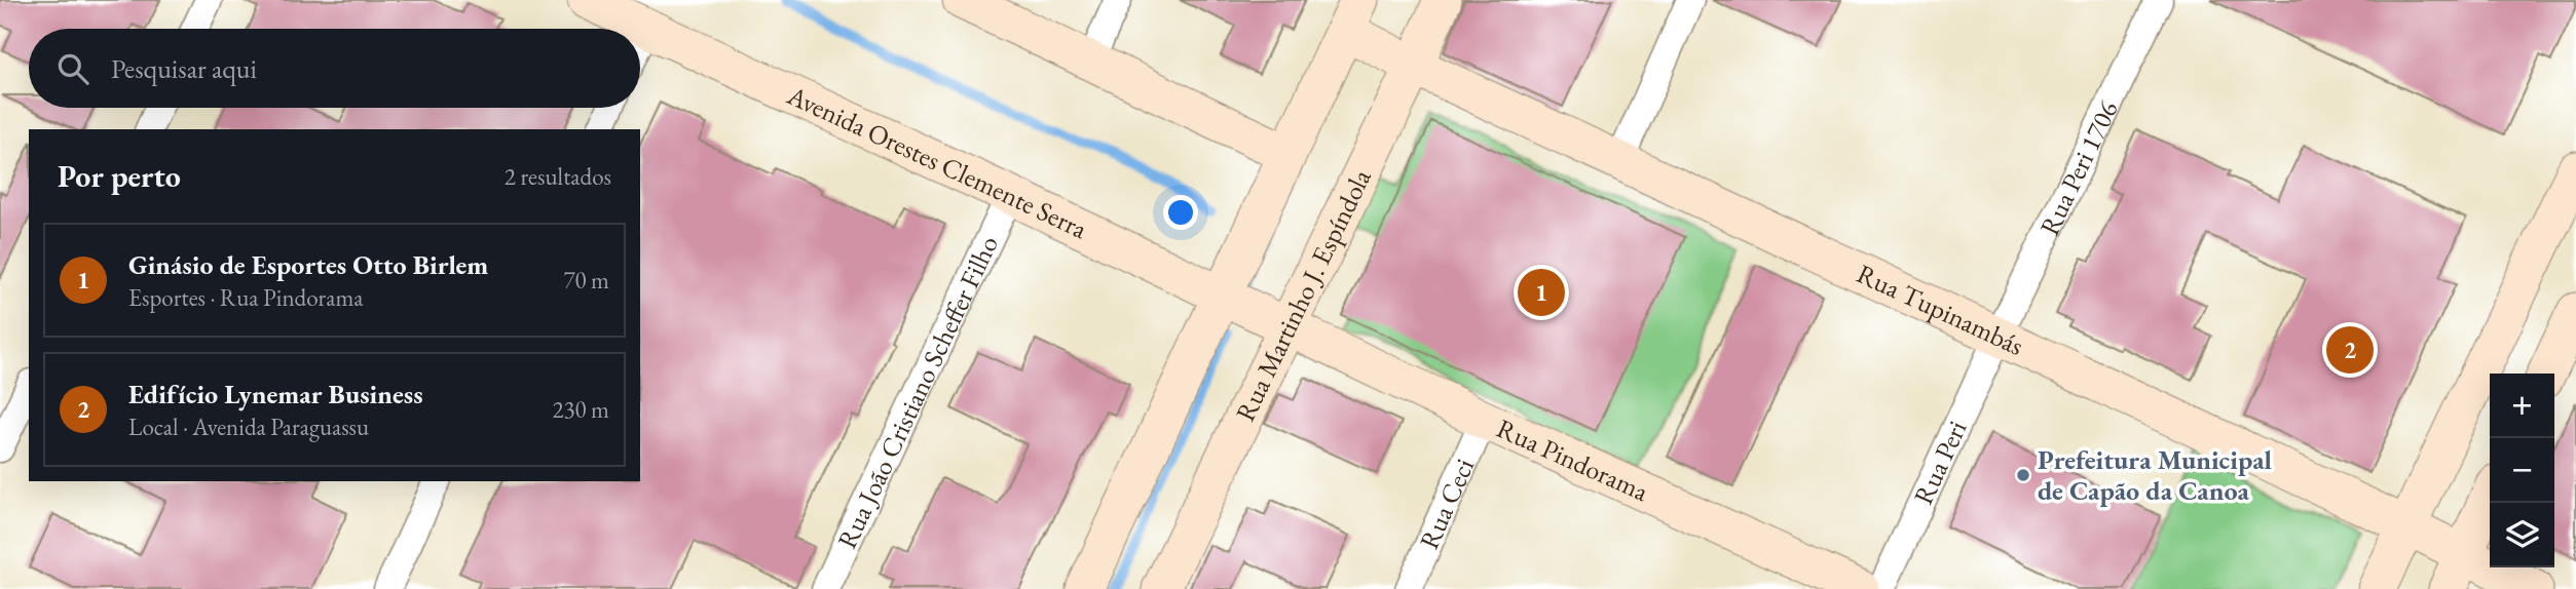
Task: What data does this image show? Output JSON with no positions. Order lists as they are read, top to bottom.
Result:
{
  "streets": {
    "main road": [
      "Avenida Orestes Clemente Serra",
      "Rua Martinho J. Espíndola",
      "Rua Tupinambás",
      "Rua Pindorama"
    ],
    "street": [
      "Rua Peri 1706",
      "Rua João Cristiano Scheffer Filho",
      "Rua Peri",
      "Rua Ceci"
    ]
  },
  "crossings": [
    ["Avenida Orestes Clemente Serra", "Rua Martinho J. Espíndola"],
    ["Avenida Orestes Clemente Serra", "Rua João Cristiano Scheffer Filho"],
    ["Avenida Orestes Clemente Serra", "Rua Pindorama"],
    ["Rua Peri 1706", "Rua Tupinambás"],
    ["Rua Peri 1706", "Rua Peri"],
    ["Rua Martinho J. Espíndola", "Rua Tupinambás"],
    ["Rua Martinho J. Espíndola", "Rua Pindorama"],
    ["Rua Tupinambás", "Rua Peri"],
    ["Rua Pindorama", "Rua Ceci"]
  ],
  "places": ["Prefeitura Municipal de Capão da Canoa"],
  "page": {
    "search": "Pesquisar aqui",
    "heading": ["Por perto", "2 resultados"],
    "list": [
      {
        "mark": "1",
        "name": "Ginásio de Esportes Otto Birlem",
        "note": "Esportes · Rua Pindorama",
        "value": "70 m"
      },
      {
        "mark": "2",
        "name": "Edifício Lynemar Business",
        "note": "Local · Avenida Paraguassu",
        "value": "230 m"
      }
    ],
    "pins": ["1", "2"],
    "map_buttons": ["+", "−"]
  }
}
